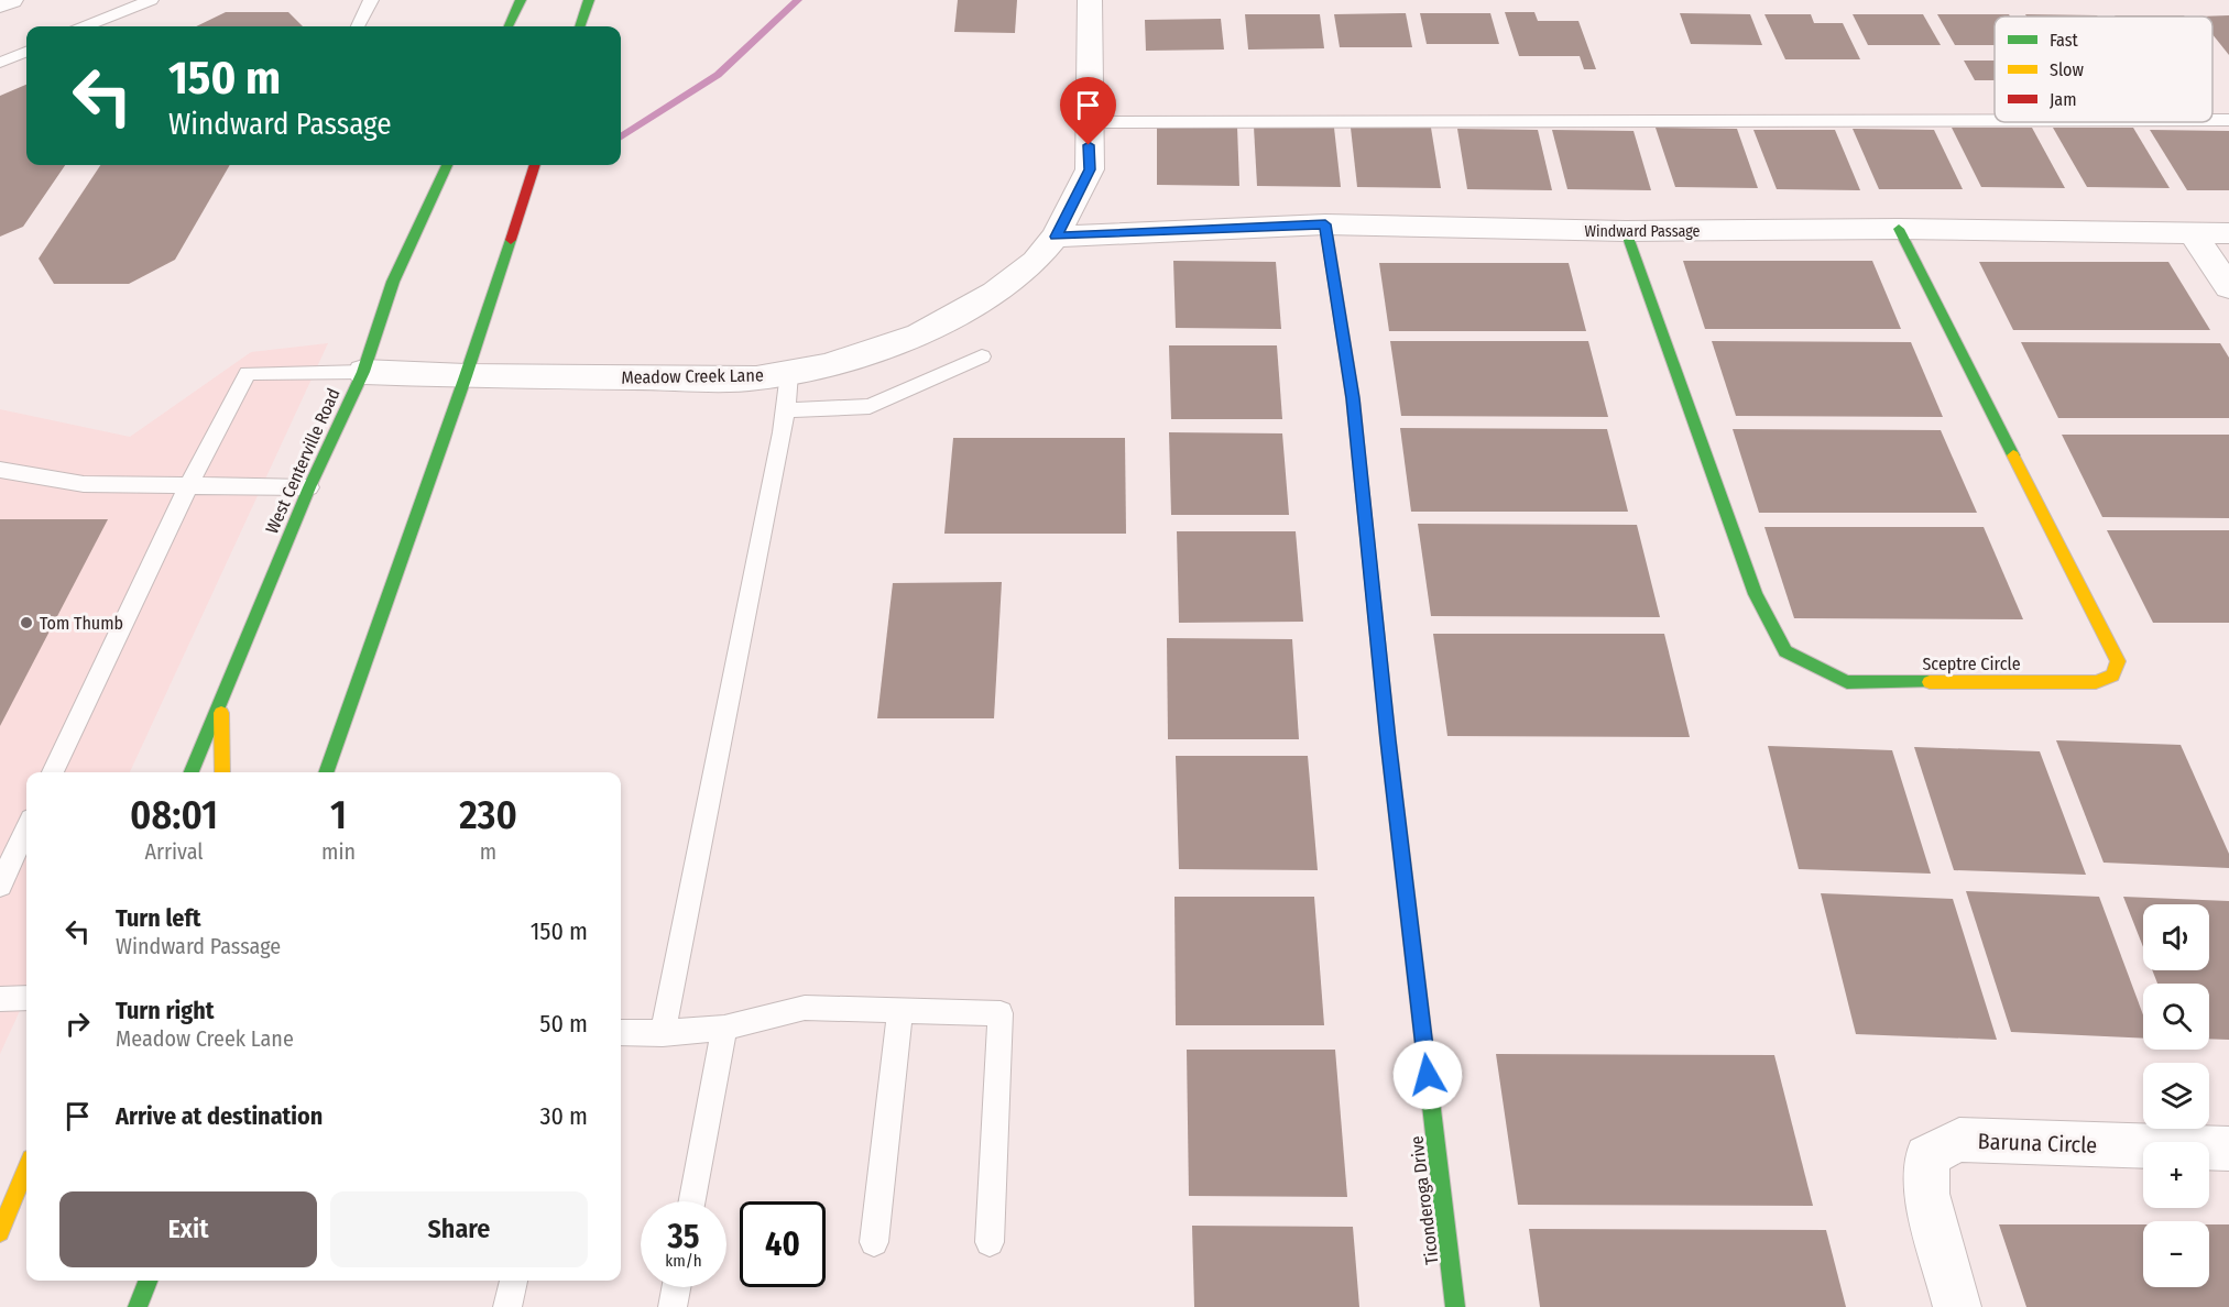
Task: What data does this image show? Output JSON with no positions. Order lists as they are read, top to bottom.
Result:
{
  "streets": {
    "street": [
      "Windward Passage",
      "Meadow Creek Lane",
      "West Centerville Road",
      "Sceptre Circle",
      "Baruna Circle",
      "Ticonderoga Drive"
    ]
  },
  "crossings": [
    ["Windward Passage", "Meadow Creek Lane"],
    ["Windward Passage", "Sceptre Circle"],
    ["Windward Passage", "Ticonderoga Drive"],
    ["Meadow Creek Lane", "West Centerville Road"]
  ],
  "places": ["Tom Thumb"],
  "legend": ["Fast", "Slow", "Jam"],
  "page": {
    "turn": ["150 m", "Windward Passage"],
    "eta": [
      "08:01",
      "Arrival",
      "1",
      "min",
      "230",
      "m"
    ],
    "list": [
      {
        "name": "Turn left",
        "note": "Windward Passage",
        "value": "150 m"
      },
      {
        "name": "Turn right",
        "note": "Meadow Creek Lane",
        "value": "50 m"
      },
      {
        "name": "Arrive at destination",
        "value": "30 m"
      }
    ],
    "map_buttons": ["+", "−"],
    "buttons": ["Exit", "Share"],
    "speed": "35 km/h",
    "limit": "40"
  }
}
